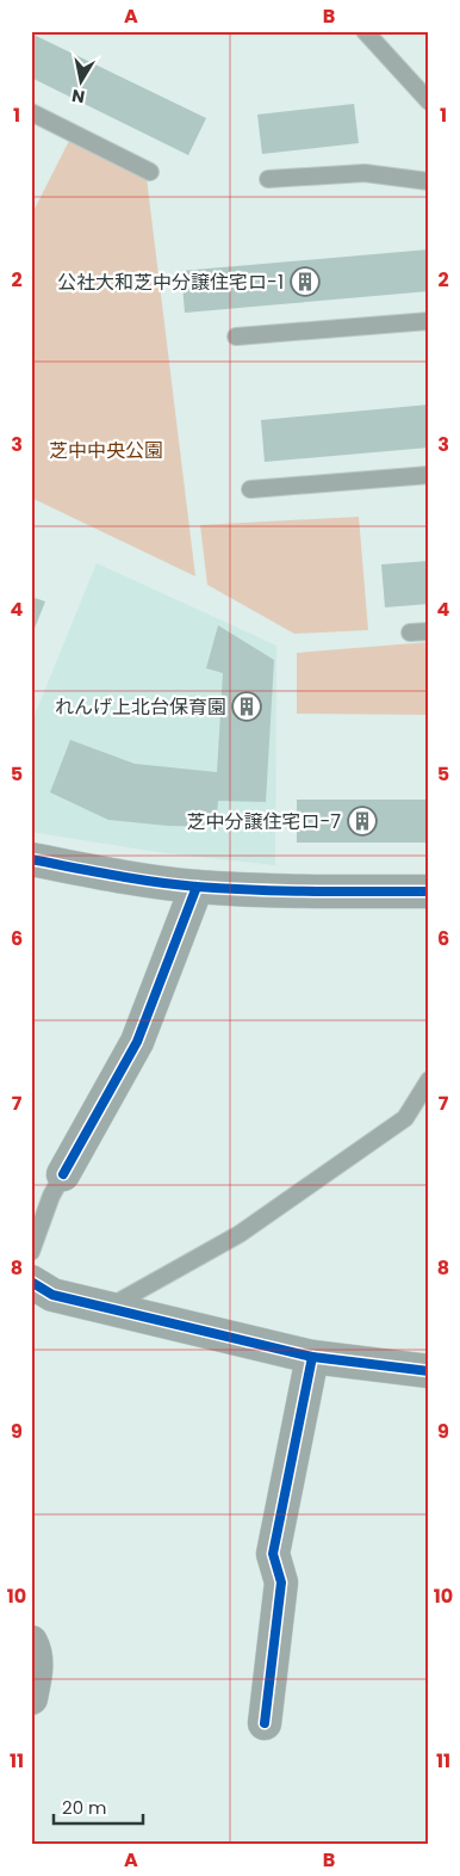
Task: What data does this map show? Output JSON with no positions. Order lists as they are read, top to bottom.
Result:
{
  "parks": ["芝中中央公園"],
  "places": {
    "building": ["公社大和芝中分譲住宅ロ-1", "れんげ上北台保育園", "芝中分譲住宅ロ-7"]
  },
  "scale_bar": "20 m",
  "north": "bottom",
  "grid": {
    "columns": ["A", "B"],
    "rows": [
      "1",
      "2",
      "3",
      "4",
      "5",
      "6",
      "7",
      "8",
      "9",
      "10",
      "11"
    ]
  }
}
